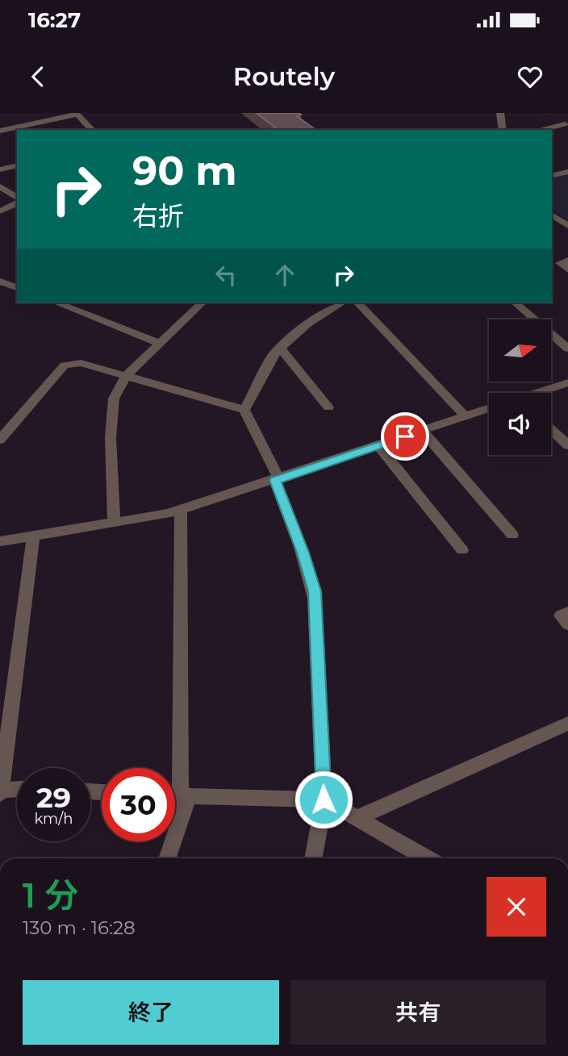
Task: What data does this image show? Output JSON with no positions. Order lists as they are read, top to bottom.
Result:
{
  "north": "right",
  "page": {
    "status": "16:27",
    "header": "Routely",
    "turn": ["90 m", "右折"],
    "speed": "29 km/h",
    "limit": "30",
    "heading": ["1 分", "130 m · 16:28"],
    "buttons": ["終了", "共有"]
  }
}
